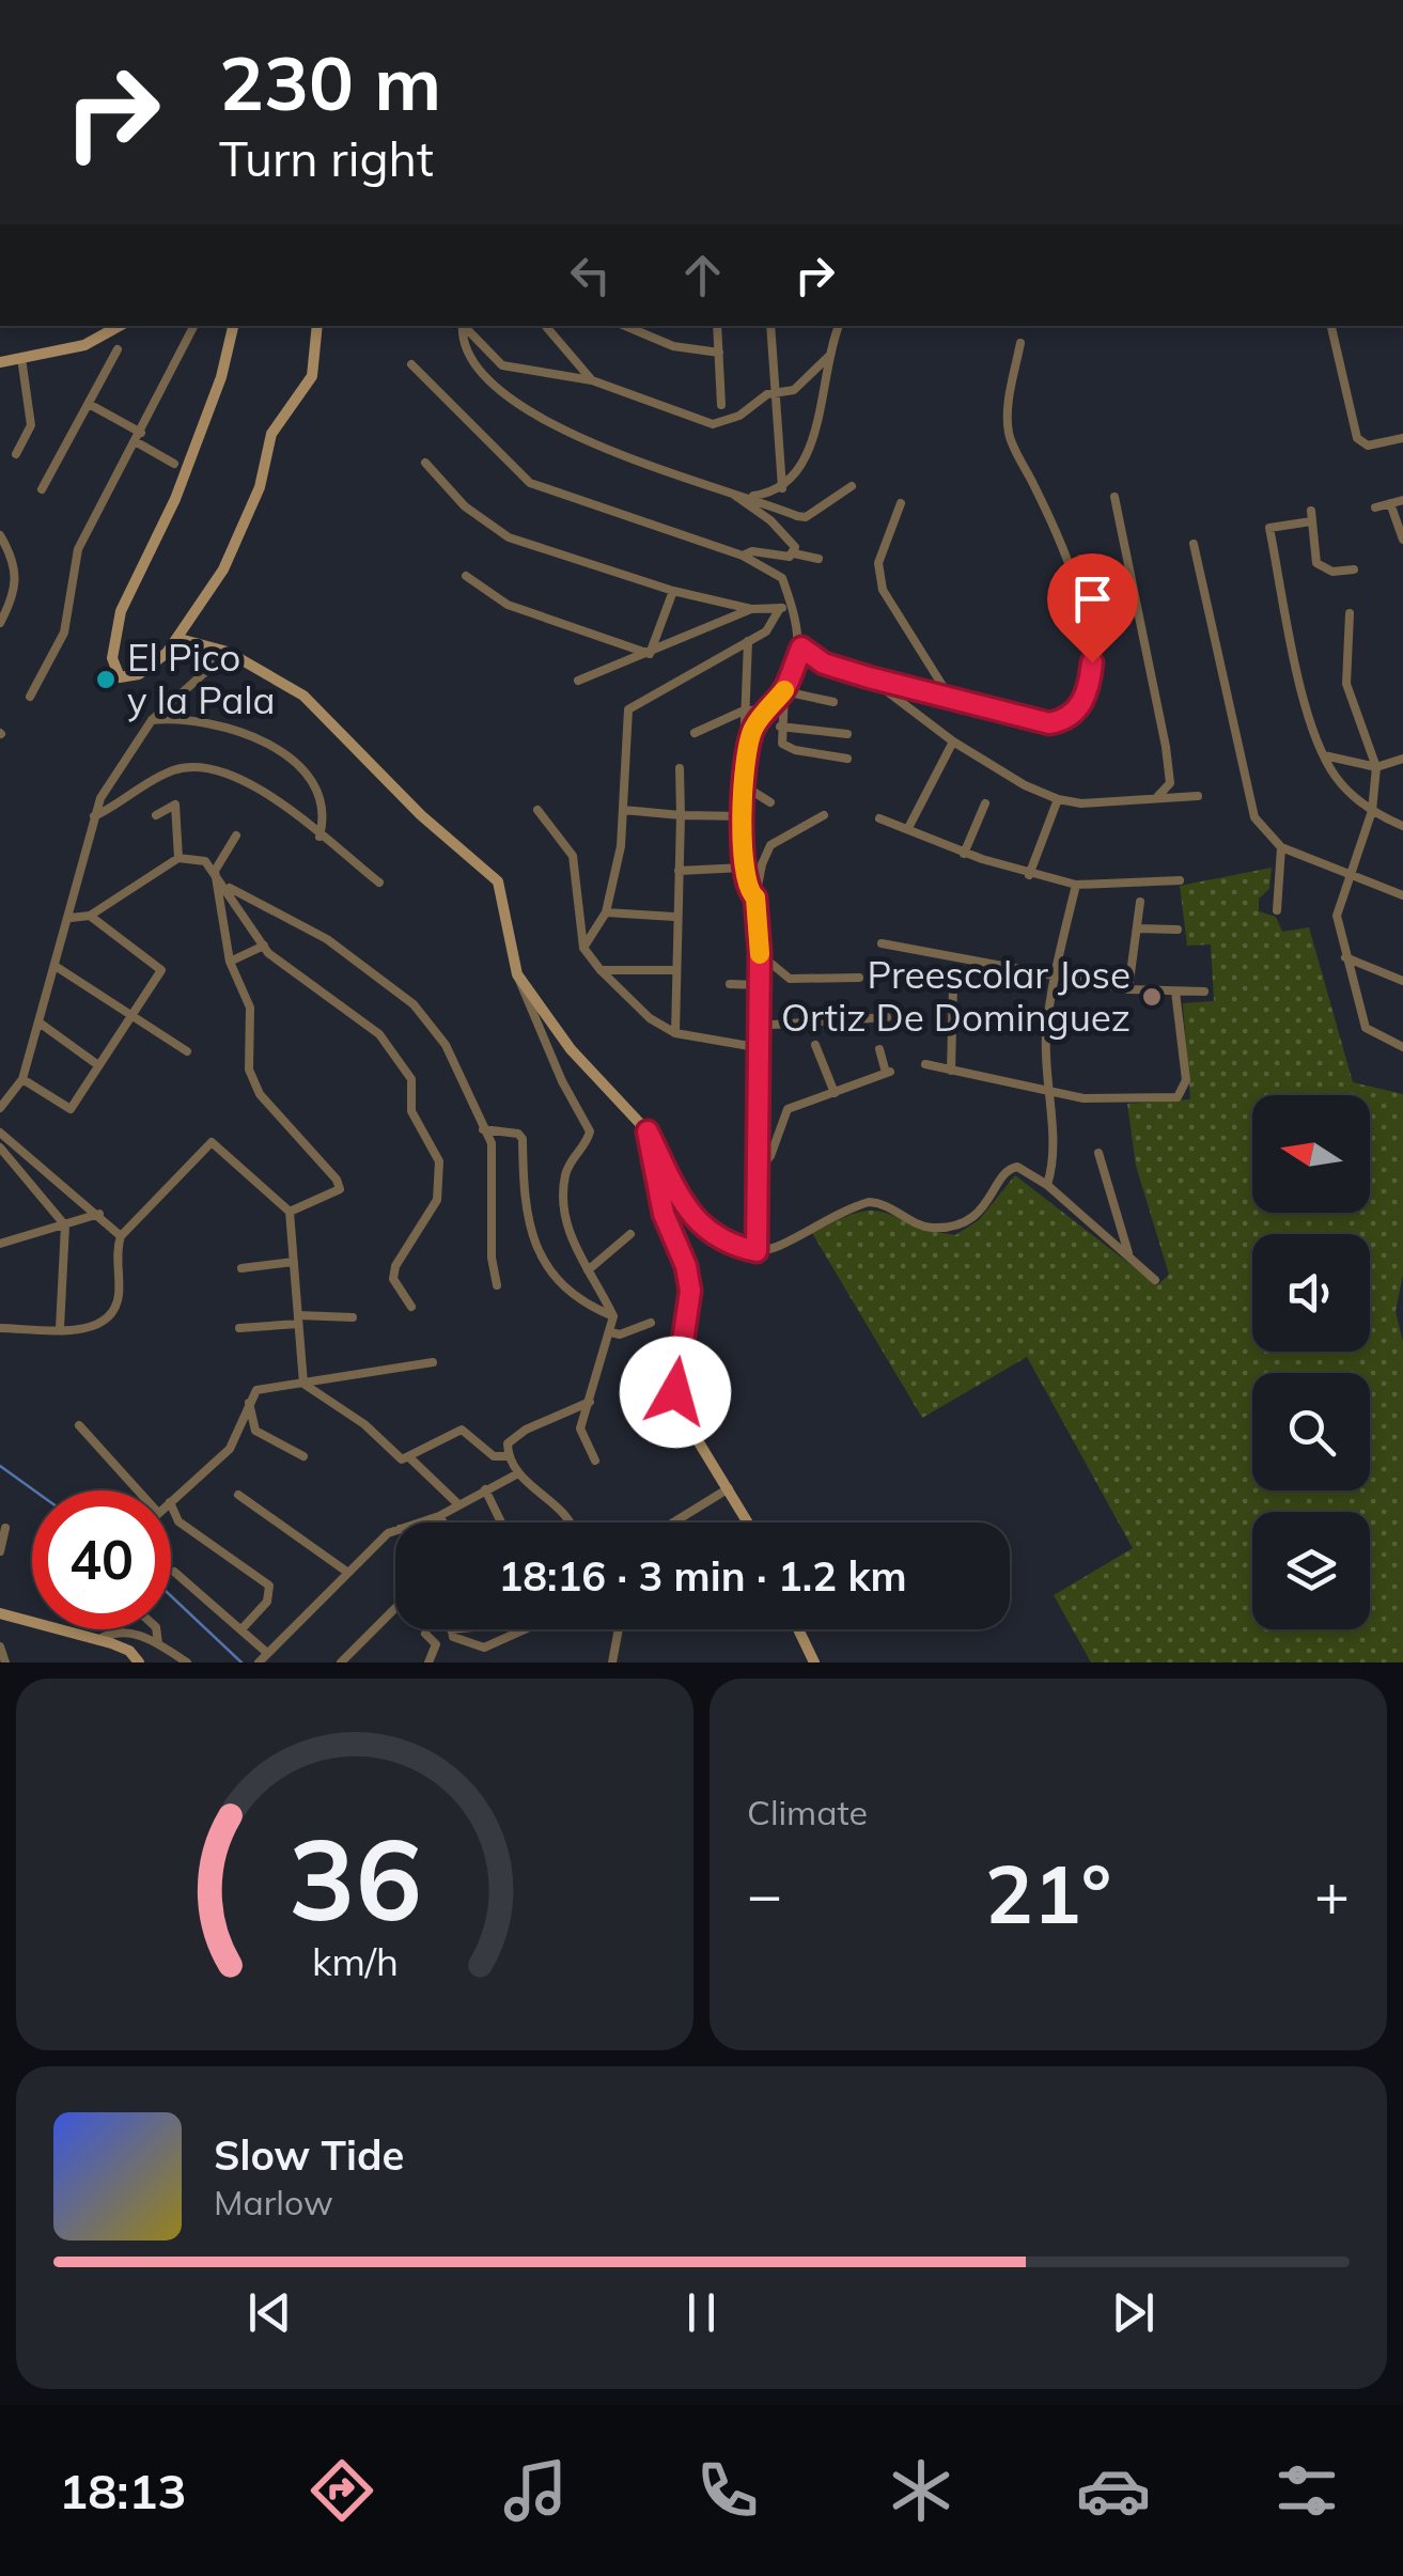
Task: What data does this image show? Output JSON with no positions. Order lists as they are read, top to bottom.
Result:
{
  "places": ["El Pico y la Pala", "Preescolar Jose Ortiz De Dominguez"],
  "north": "left",
  "page": {
    "turn": ["230 m", "Turn right"],
    "limit": "40",
    "trip": "18:16 · 3 min · 1.2 km",
    "tile": "Climate",
    "heat": ["−", "21°", "+"],
    "song": ["Slow Tide", "Marlow"],
    "tabs": "18:13",
    "gauge": ["36", "km/h"]
  }
}
